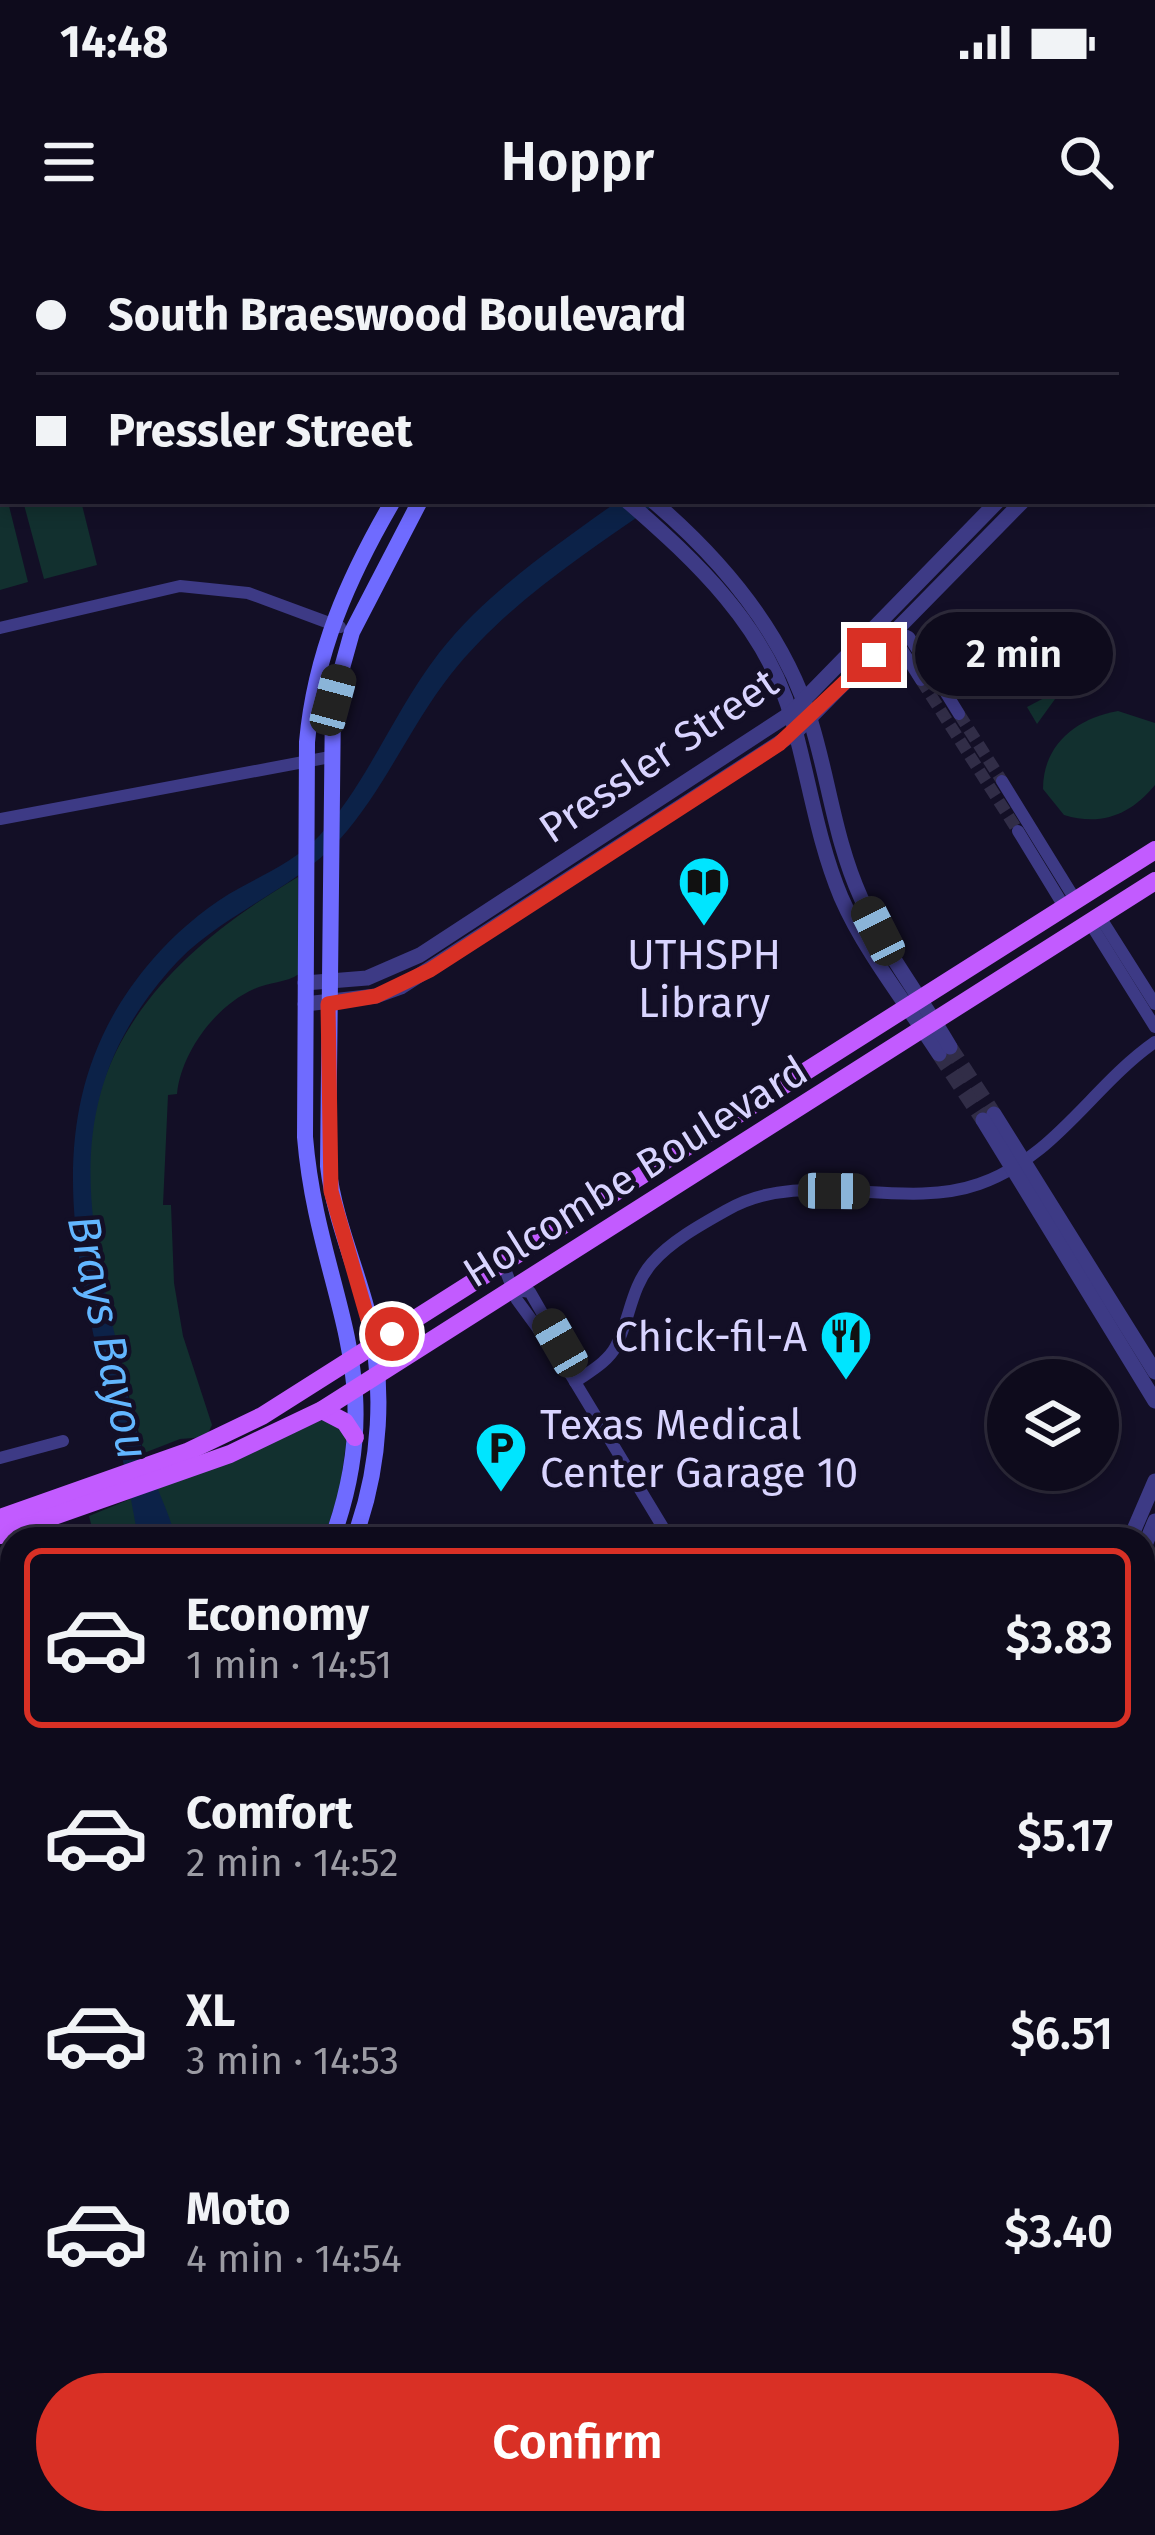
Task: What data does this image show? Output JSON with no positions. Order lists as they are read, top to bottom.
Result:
{
  "streets": {
    "main road": ["Holcombe Boulevard"],
    "street": ["Pressler Street"]
  },
  "water": ["Brays Bayou"],
  "places": {
    "library": ["UTHSPH Library"],
    "restaurant": ["Chick-fil-A"],
    "parking": ["Texas Medical Center Garage 10"]
  },
  "page": {
    "status": "14:48",
    "header": "Hoppr",
    "banner": ["South Braeswood Boulevard", "Pressler Street"],
    "bubble": "2 min",
    "list": [
      {
        "name": "Economy",
        "note": "1 min · 14:51",
        "value": "$3.83"
      },
      {
        "name": "Comfort",
        "note": "2 min · 14:52",
        "value": "$5.17"
      },
      {
        "name": "XL",
        "note": "3 min · 14:53",
        "value": "$6.51"
      },
      {
        "name": "Moto",
        "note": "4 min · 14:54",
        "value": "$3.40"
      }
    ],
    "buttons": "Confirm"
  }
}
